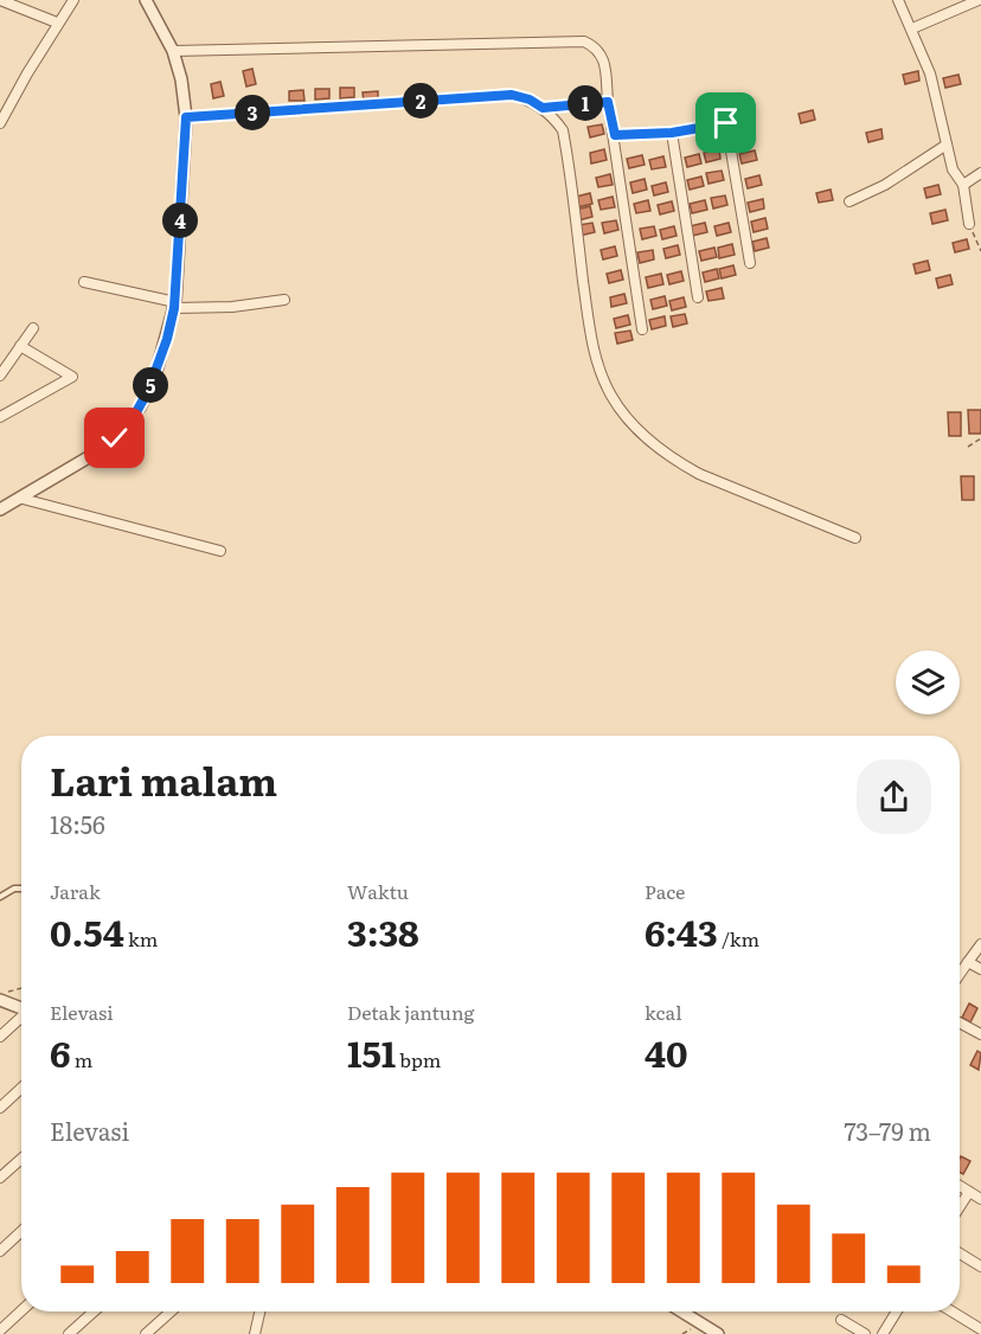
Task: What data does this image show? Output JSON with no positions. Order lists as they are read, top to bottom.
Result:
{
  "page": {
    "pins": [
      "2",
      "1",
      "3",
      "4",
      "5"
    ],
    "heading": ["Lari malam", "18:56"],
    "stats": [
      ["Jarak", "0.54 km"],
      ["Waktu", "3:38"],
      ["Pace", "6:43 /km"],
      ["Elevasi", "6 m"],
      ["Detak jantung", "151 bpm"],
      ["kcal", "40"]
    ],
    "chart": ["Elevasi", "73–79 m"]
  }
}
